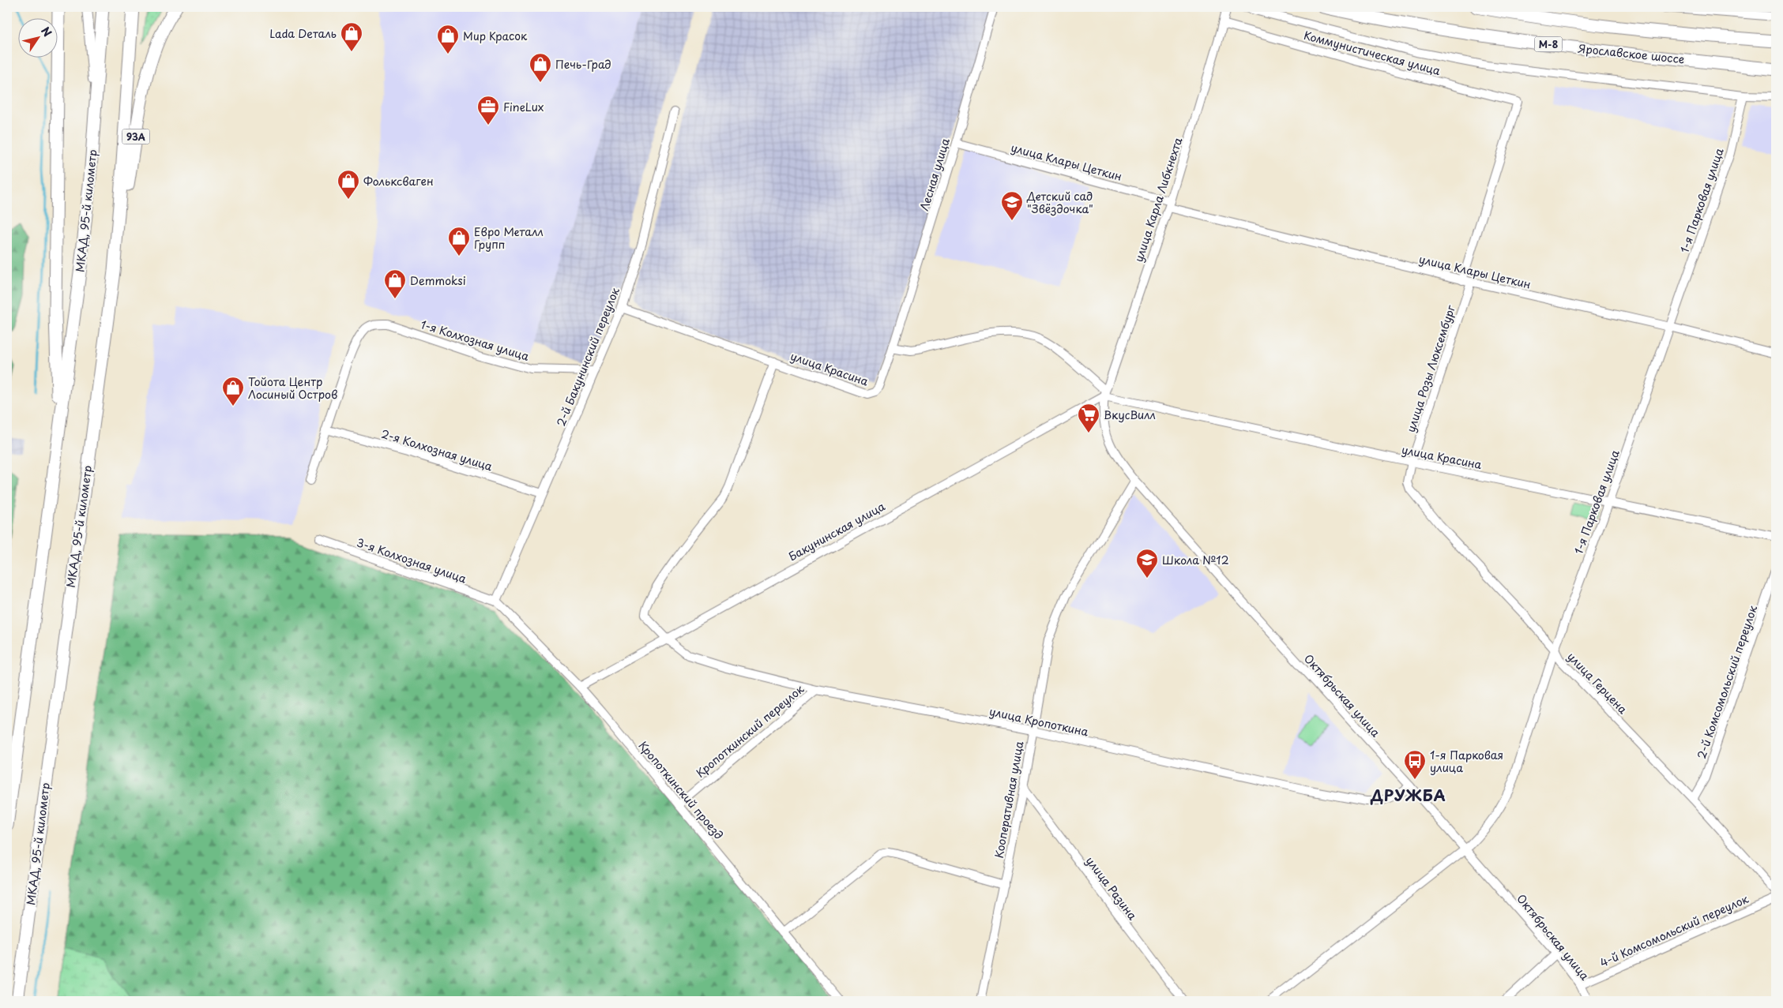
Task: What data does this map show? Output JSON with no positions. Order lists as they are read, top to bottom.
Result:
{
  "streets": {
    "highway": [
      "М-8",
      "Ярославское шоссе",
      "93A",
      "МКАД, 95-й километр"
    ],
    "street": [
      "Коммунистическая улица",
      "улица Клары Цеткин",
      "Лесная улица",
      "улица Карла Либкнехта",
      "1-я Парковая улица",
      "1-я Колхозная улица",
      "2-й Бакунинский переулок",
      "улица Красина",
      "улица Розы Люксембург",
      "2-я Колхозная улица",
      "Бакунинская улица",
      "3-я Колхозная улица",
      "2-й Комсомольский переулок",
      "улица Герцена",
      "Октябрьская улица",
      "улица Кропоткина",
      "Кропоткинский переулок",
      "Кропоткинский проезд",
      "Кооперативная улица",
      "улица Разина",
      "4-й Комсомольский переулок"
    ]
  },
  "crossings": [
    ["Коммунистическая улица", "улица Карла Либкнехта"],
    ["Коммунистическая улица", "улица Розы Люксембург"],
    ["93A", "МКАД, 95-й километр"],
    ["улица Клары Цеткин", "Лесная улица"],
    ["улица Клары Цеткин", "улица Карла Либкнехта"],
    ["улица Клары Цеткин", "1-я Парковая улица"],
    ["улица Клары Цеткин", "улица Розы Люксембург"],
    ["Лесная улица", "улица Красина"],
    ["улица Карла Либкнехта", "улица Красина"],
    ["улица Карла Либкнехта", "Бакунинская улица"],
    ["улица Карла Либкнехта", "Октябрьская улица"],
    ["1-я Парковая улица", "улица Красина"],
    ["1-я Парковая улица", "улица Герцена"],
    ["1-я Парковая улица", "Октябрьская улица"],
    ["1-я Колхозная улица", "2-й Бакунинский переулок"],
    ["1-я Колхозная улица", "2-я Колхозная улица"],
    ["2-й Бакунинский переулок", "улица Красина"],
    ["2-й Бакунинский переулок", "2-я Колхозная улица"],
    ["2-й Бакунинский переулок", "3-я Колхозная улица"],
    ["2-й Бакунинский переулок", "Кропоткинский проезд"],
    ["улица Красина", "улица Розы Люксембург"],
    ["улица Красина", "Бакунинская улица"],
    ["улица Красина", "улица Герцена"],
    ["улица Красина", "Октябрьская улица"],
    ["улица Красина", "улица Кропоткина"],
    ["улица Розы Люксембург", "улица Герцена"],
    ["Бакунинская улица", "Октябрьская улица"],
    ["Бакунинская улица", "улица Кропоткина"],
    ["Бакунинская улица", "Кропоткинский проезд"],
    ["3-я Колхозная улица", "Кропоткинский проезд"],
    ["2-й Комсомольский переулок", "улица Герцена"],
    ["Октябрьская улица", "улица Кропоткина"],
    ["Октябрьская улица", "Кооперативная улица"],
    ["Октябрьская улица", "4-й Комсомольский переулок"],
    ["улица Кропоткина", "Кропоткинский переулок"],
    ["улица Кропоткина", "Кооперативная улица"],
    ["Кропоткинский переулок", "Кропоткинский проезд"],
    ["Кооперативная улица", "улица Разина"]
  ],
  "districts": ["ДРУЖБА"],
  "places": {
    "shop": [
      "Lada Dеталь",
      "Мир Красок",
      "Печь-Град",
      "Фольксваген",
      "Евро Металл Групп",
      "Demmoksi",
      "Тойота Центр Лосиный Остров"
    ],
    "office": ["FineLux"],
    "school or university": ["Детский сад \"Звёздочка\"", "Школа №12"],
    "supermarket": ["ВкусВилл"],
    "bus stop": ["1-я Парковая улица"]
  },
  "north": "top right"
}
